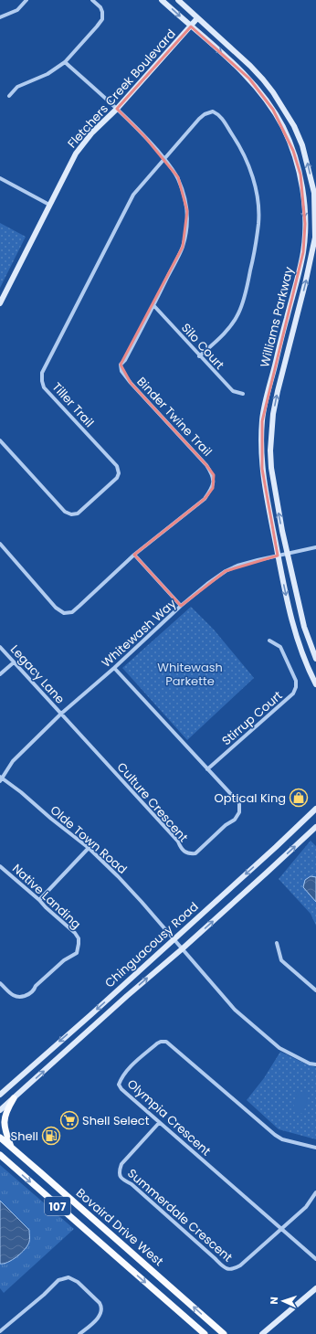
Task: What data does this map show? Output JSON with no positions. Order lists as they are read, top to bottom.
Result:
{
  "streets": {
    "main road": [
      "Fletchers Creek Boulevard",
      "Williams Parkway",
      "Chinguacousy Road",
      "107",
      "Bovaird Drive West"
    ],
    "street": [
      "Silo Court",
      "Tiller Trail",
      "Binder Twine Trail",
      "Whitewash Way",
      "Legacy Lane",
      "Stirrup Court",
      "Culture Crescent",
      "Olde Town Road",
      "Native Landing",
      "Olympia Crescent",
      "Summerdale Crescent"
    ]
  },
  "crossings": [
    ["Fletchers Creek Boulevard", "Williams Parkway"],
    ["Fletchers Creek Boulevard", "Binder Twine Trail"],
    ["Williams Parkway", "Whitewash Way"],
    ["Silo Court", "Binder Twine Trail"],
    ["Tiller Trail", "Binder Twine Trail"],
    ["Whitewash Way", "Legacy Lane"],
    ["Whitewash Way", "Culture Crescent"],
    ["Whitewash Way", "Olde Town Road"],
    ["Legacy Lane", "Culture Crescent"],
    ["Stirrup Court", "Culture Crescent"],
    ["Olde Town Road", "Chinguacousy Road"],
    ["Olympia Crescent", "Summerdale Crescent"]
  ],
  "parks": ["Whitewash Parkette"],
  "places": {
    "shop": ["Optical King"],
    "supermarket": ["Shell Select"],
    "fuel station": ["Shell"]
  },
  "north": "left"
}
